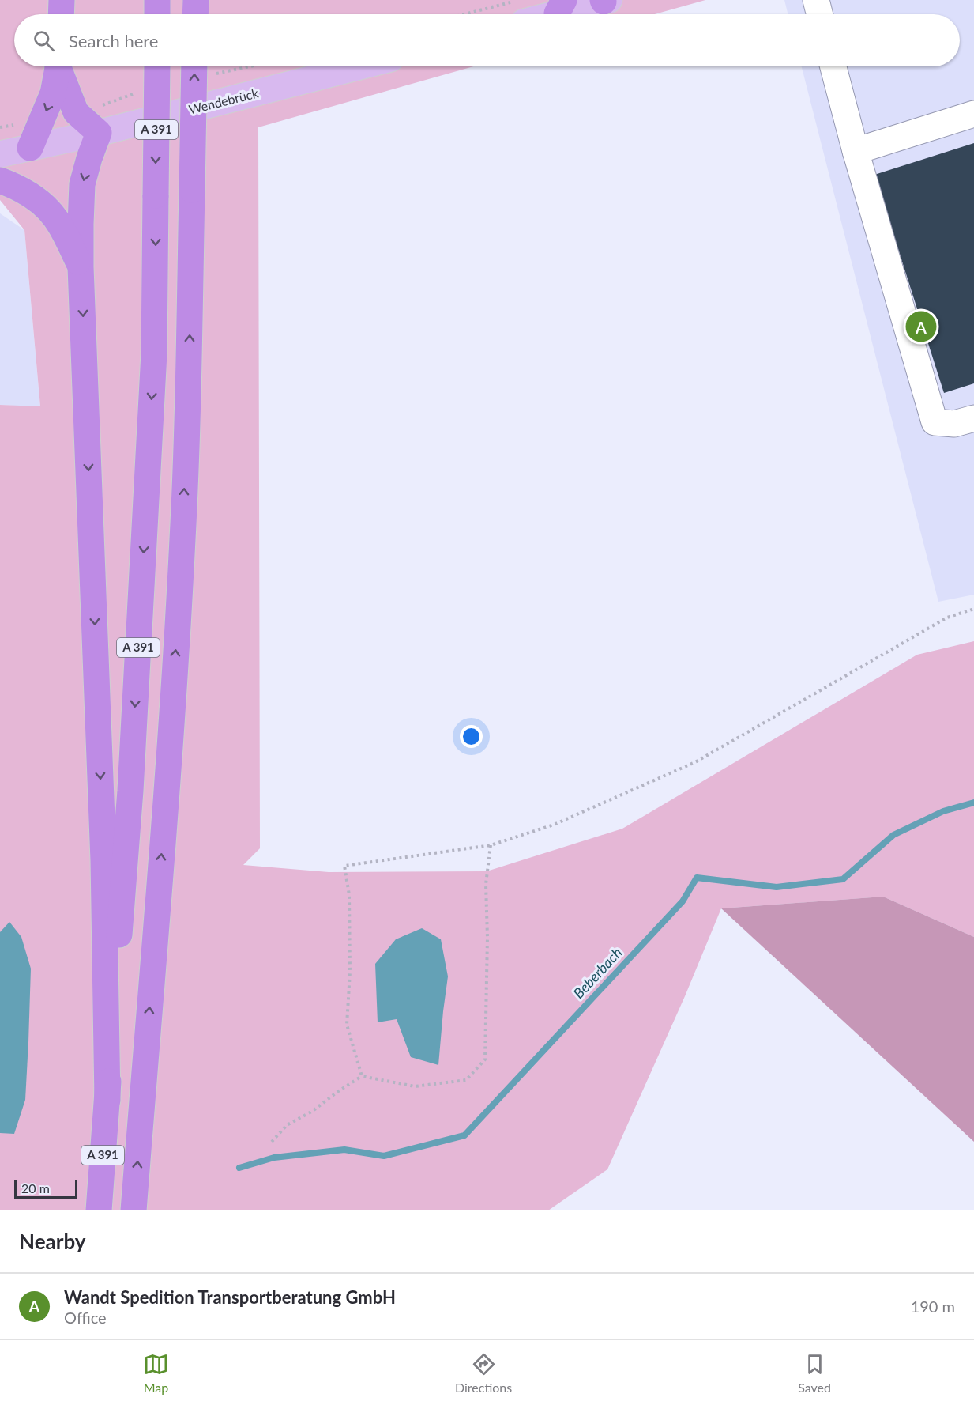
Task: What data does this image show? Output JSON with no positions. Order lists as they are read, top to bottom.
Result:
{
  "streets": {
    "highway": ["A 391"],
    "main road": ["Wendebrück"]
  },
  "water": ["Beberbach"],
  "scale_bar": "20 m",
  "page": {
    "search": "Search here",
    "pins": "A",
    "scale": "20 m",
    "heading": "Nearby",
    "list": [
      {
        "mark": "A",
        "name": "Wandt Spedition Transportberatung GmbH",
        "note": "Office",
        "value": "190 m"
      }
    ],
    "nav": ["Map", "Directions", "Saved"]
  }
}
